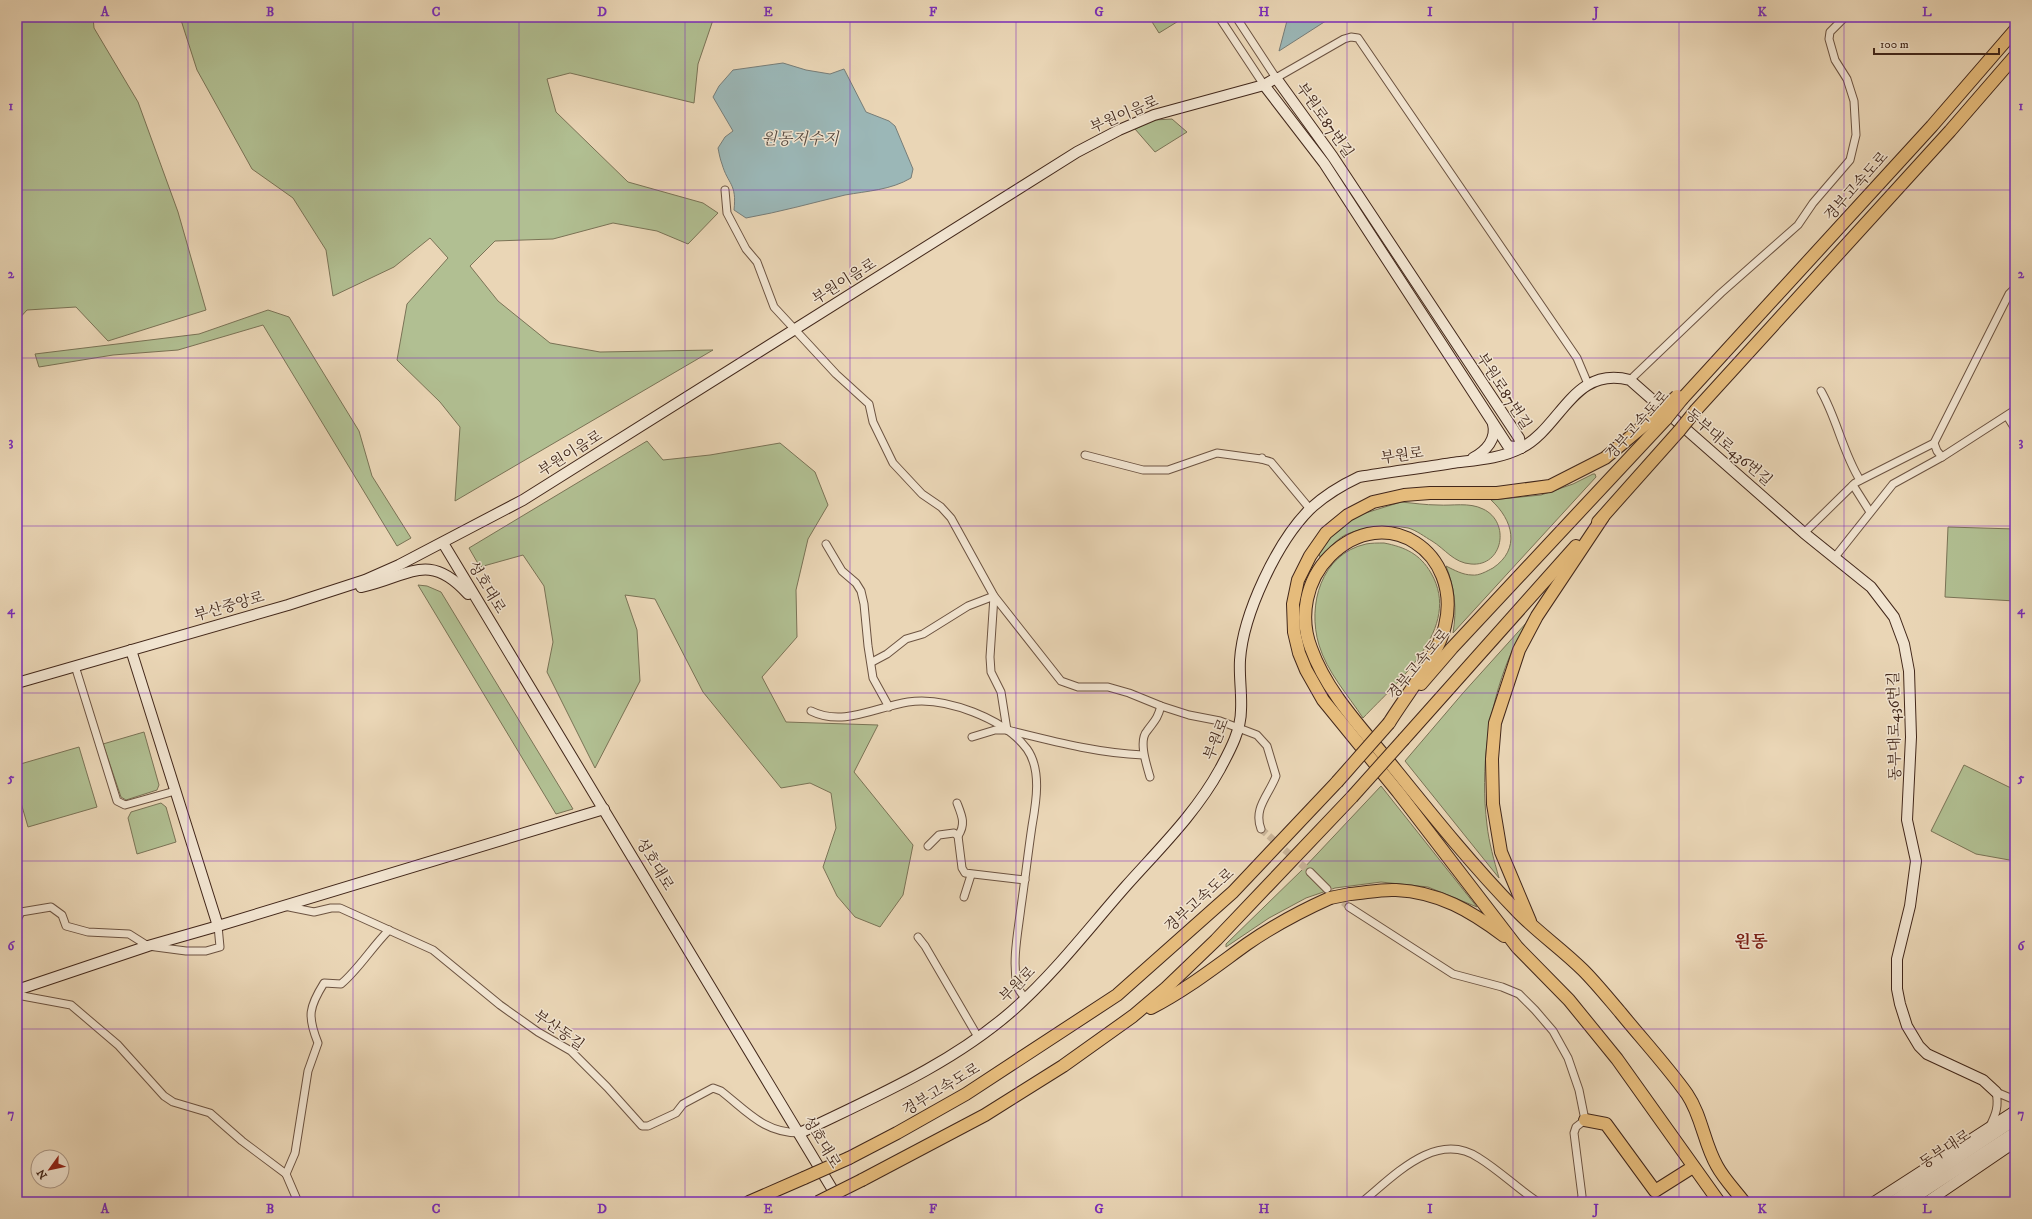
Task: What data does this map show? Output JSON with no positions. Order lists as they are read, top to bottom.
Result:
{
  "streets": {
    "highway": ["경부고속도로"],
    "street": [
      "부원이음로",
      "부원로87번길",
      "동부대로436번길",
      "부원로",
      "성호대로",
      "부산중앙로",
      "부산동길",
      "동부대로"
    ]
  },
  "crossings": [
    ["부원이음로", "부원로87번길"],
    ["부원이음로", "성호대로"],
    ["부원이음로", "부산중앙로"],
    ["부원로87번길", "부원로"],
    ["동부대로436번길", "부원로"],
    ["부원로", "성호대로"],
    ["부원로", "부산동길"],
    ["성호대로", "부산중앙로"],
    ["성호대로", "부산동길"]
  ],
  "districts": ["원동"],
  "water": ["원동저수지"],
  "scale_bar": "100 m",
  "north": "bottom left",
  "grid": {
    "columns": [
      "A",
      "B",
      "C",
      "D",
      "E",
      "F",
      "G",
      "H",
      "I",
      "J",
      "K",
      "L"
    ],
    "rows": [
      "1",
      "2",
      "3",
      "4",
      "5",
      "6",
      "7"
    ]
  }
}
